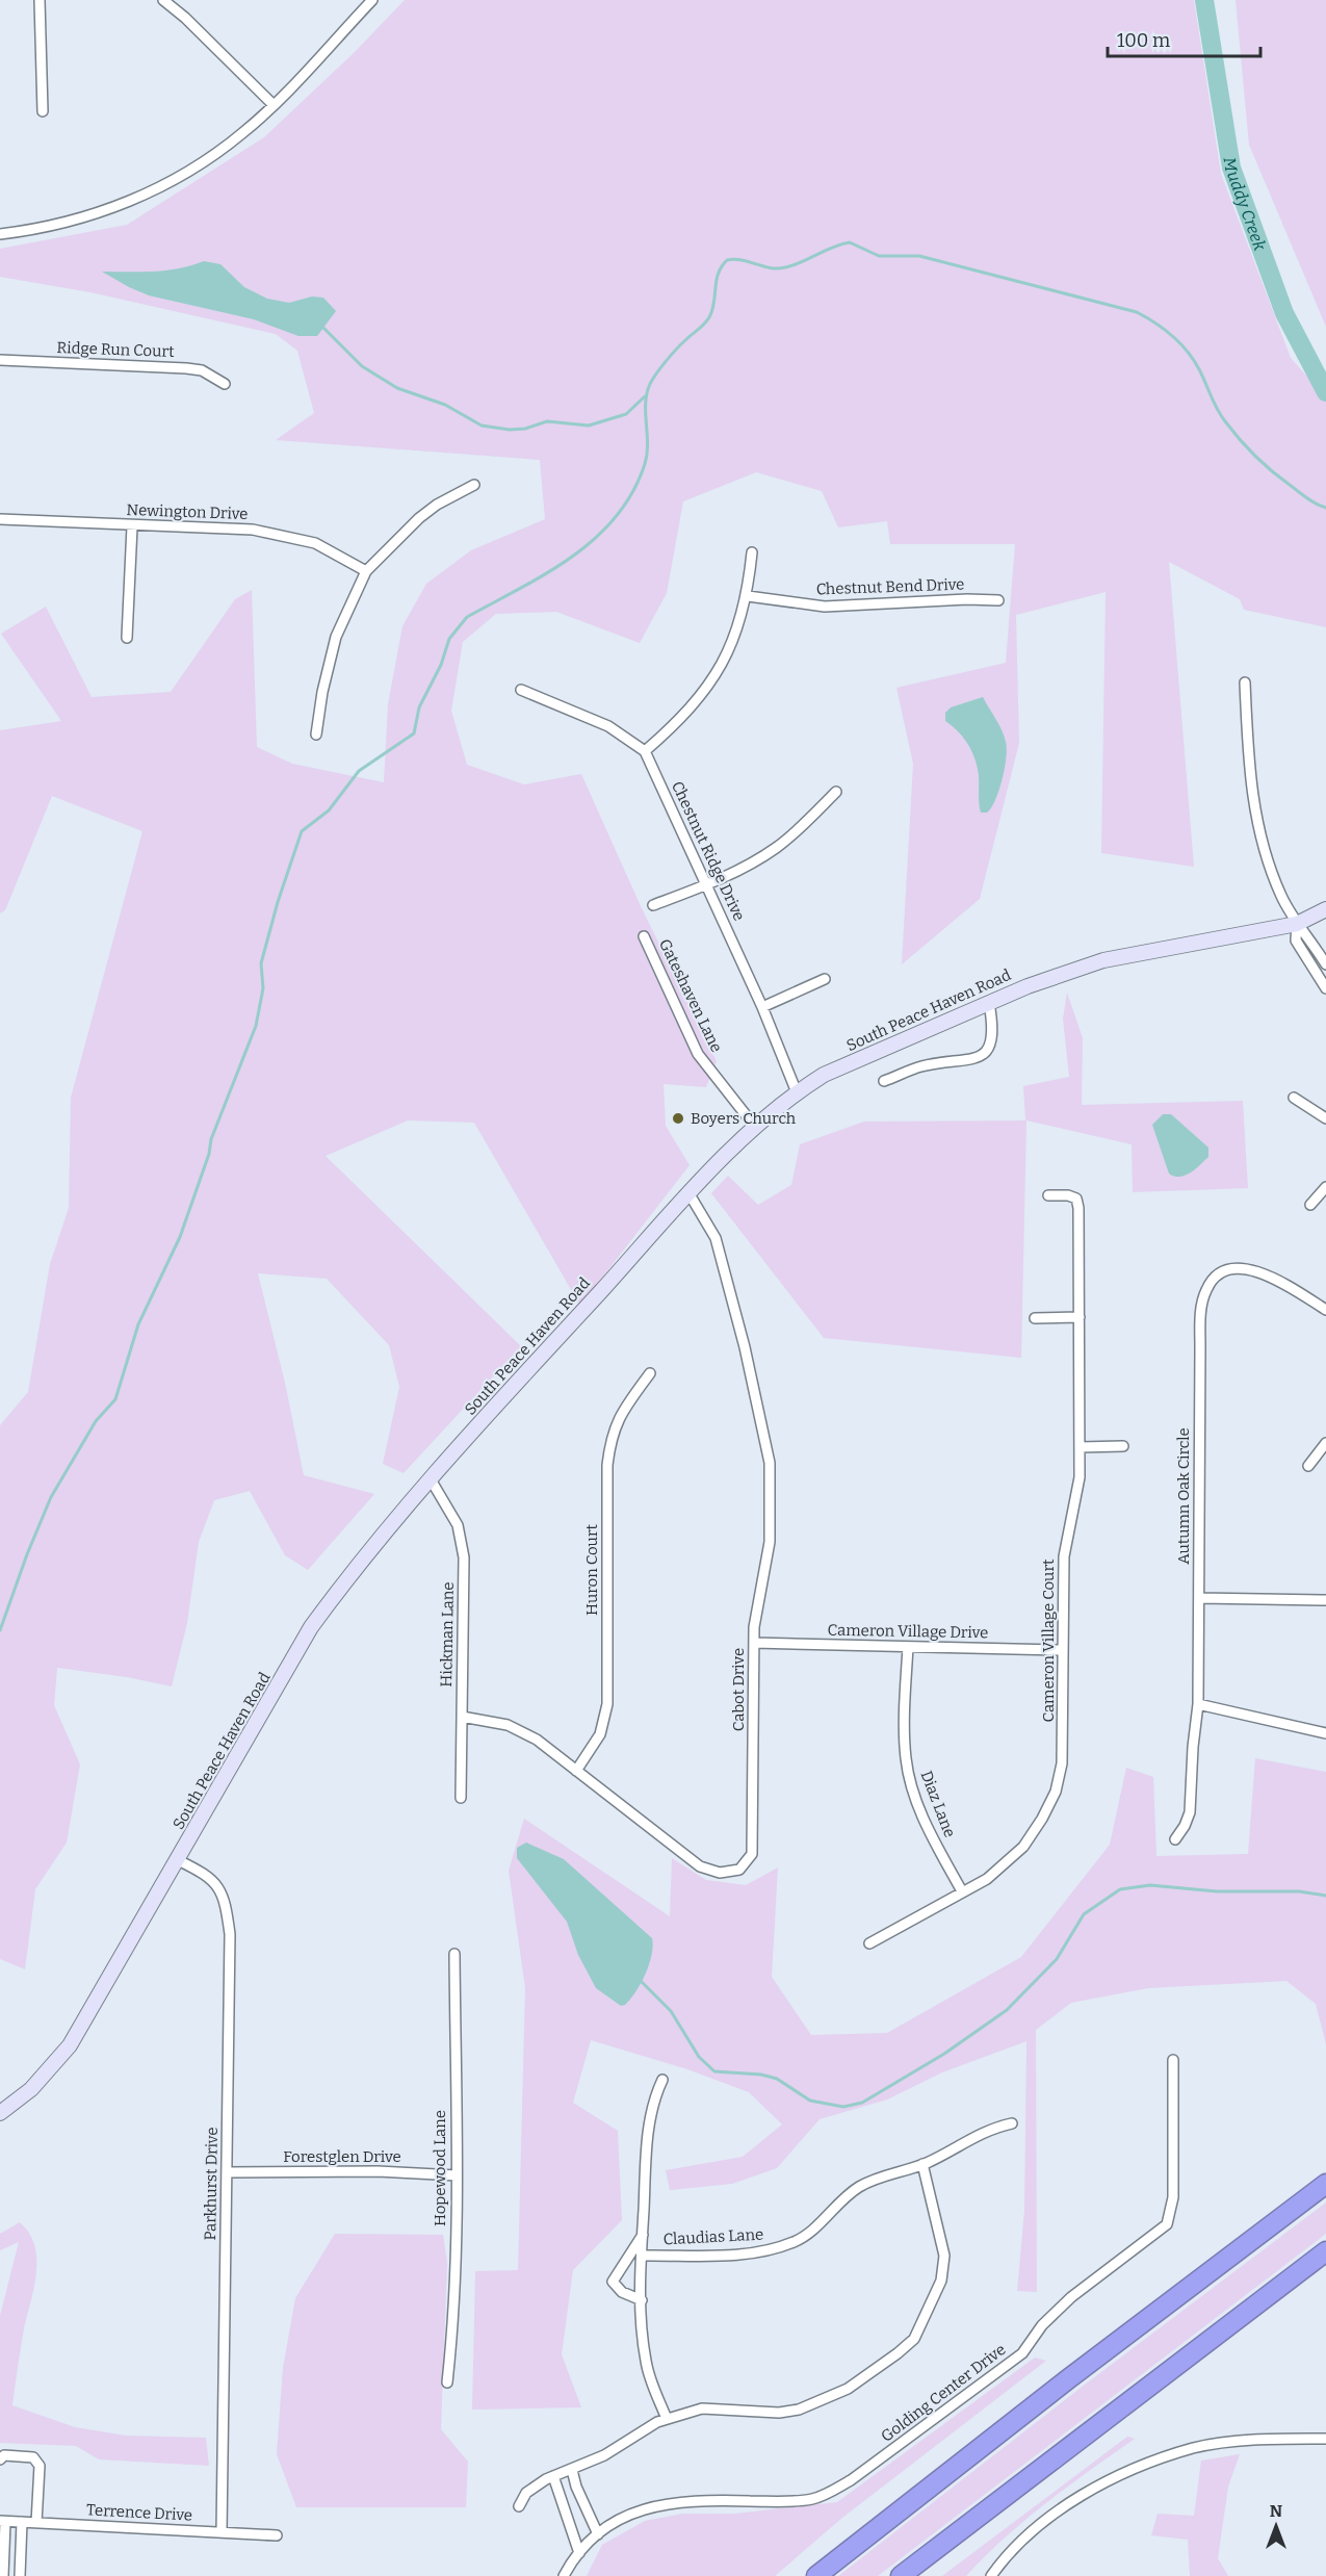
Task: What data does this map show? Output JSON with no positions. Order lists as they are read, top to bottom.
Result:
{
  "streets": {
    "main road": ["South Peace Haven Road"],
    "street": [
      "Ridge Run Court",
      "Newington Drive",
      "Chestnut Bend Drive",
      "Chestnut Ridge Drive",
      "Gateshaven Lane",
      "Autumn Oak Circle",
      "Huron Court",
      "Cameron Village Drive",
      "Hickman Lane",
      "Cameron Village Court",
      "Cabot Drive",
      "Diaz Lane",
      "Forestglen Drive",
      "Hopewood Lane",
      "Parkhurst Drive",
      "Claudias Lane",
      "Golding Center Drive",
      "Terrence Drive"
    ]
  },
  "crossings": [
    ["Chestnut Ridge Drive", "South Peace Haven Road"],
    ["Gateshaven Lane", "South Peace Haven Road"],
    ["South Peace Haven Road", "Hickman Lane"],
    ["South Peace Haven Road", "Cabot Drive"],
    ["South Peace Haven Road", "Parkhurst Drive"],
    ["Huron Court", "Cabot Drive"],
    ["Cameron Village Drive", "Cameron Village Court"],
    ["Cameron Village Drive", "Cabot Drive"],
    ["Cameron Village Drive", "Diaz Lane"],
    ["Hickman Lane", "Cabot Drive"],
    ["Cameron Village Court", "Diaz Lane"],
    ["Forestglen Drive", "Hopewood Lane"],
    ["Forestglen Drive", "Parkhurst Drive"],
    ["Parkhurst Drive", "Terrence Drive"]
  ],
  "water": ["Muddy Creek"],
  "places": ["Boyers Church"],
  "scale_bar": "100 m",
  "north": "top"
}
